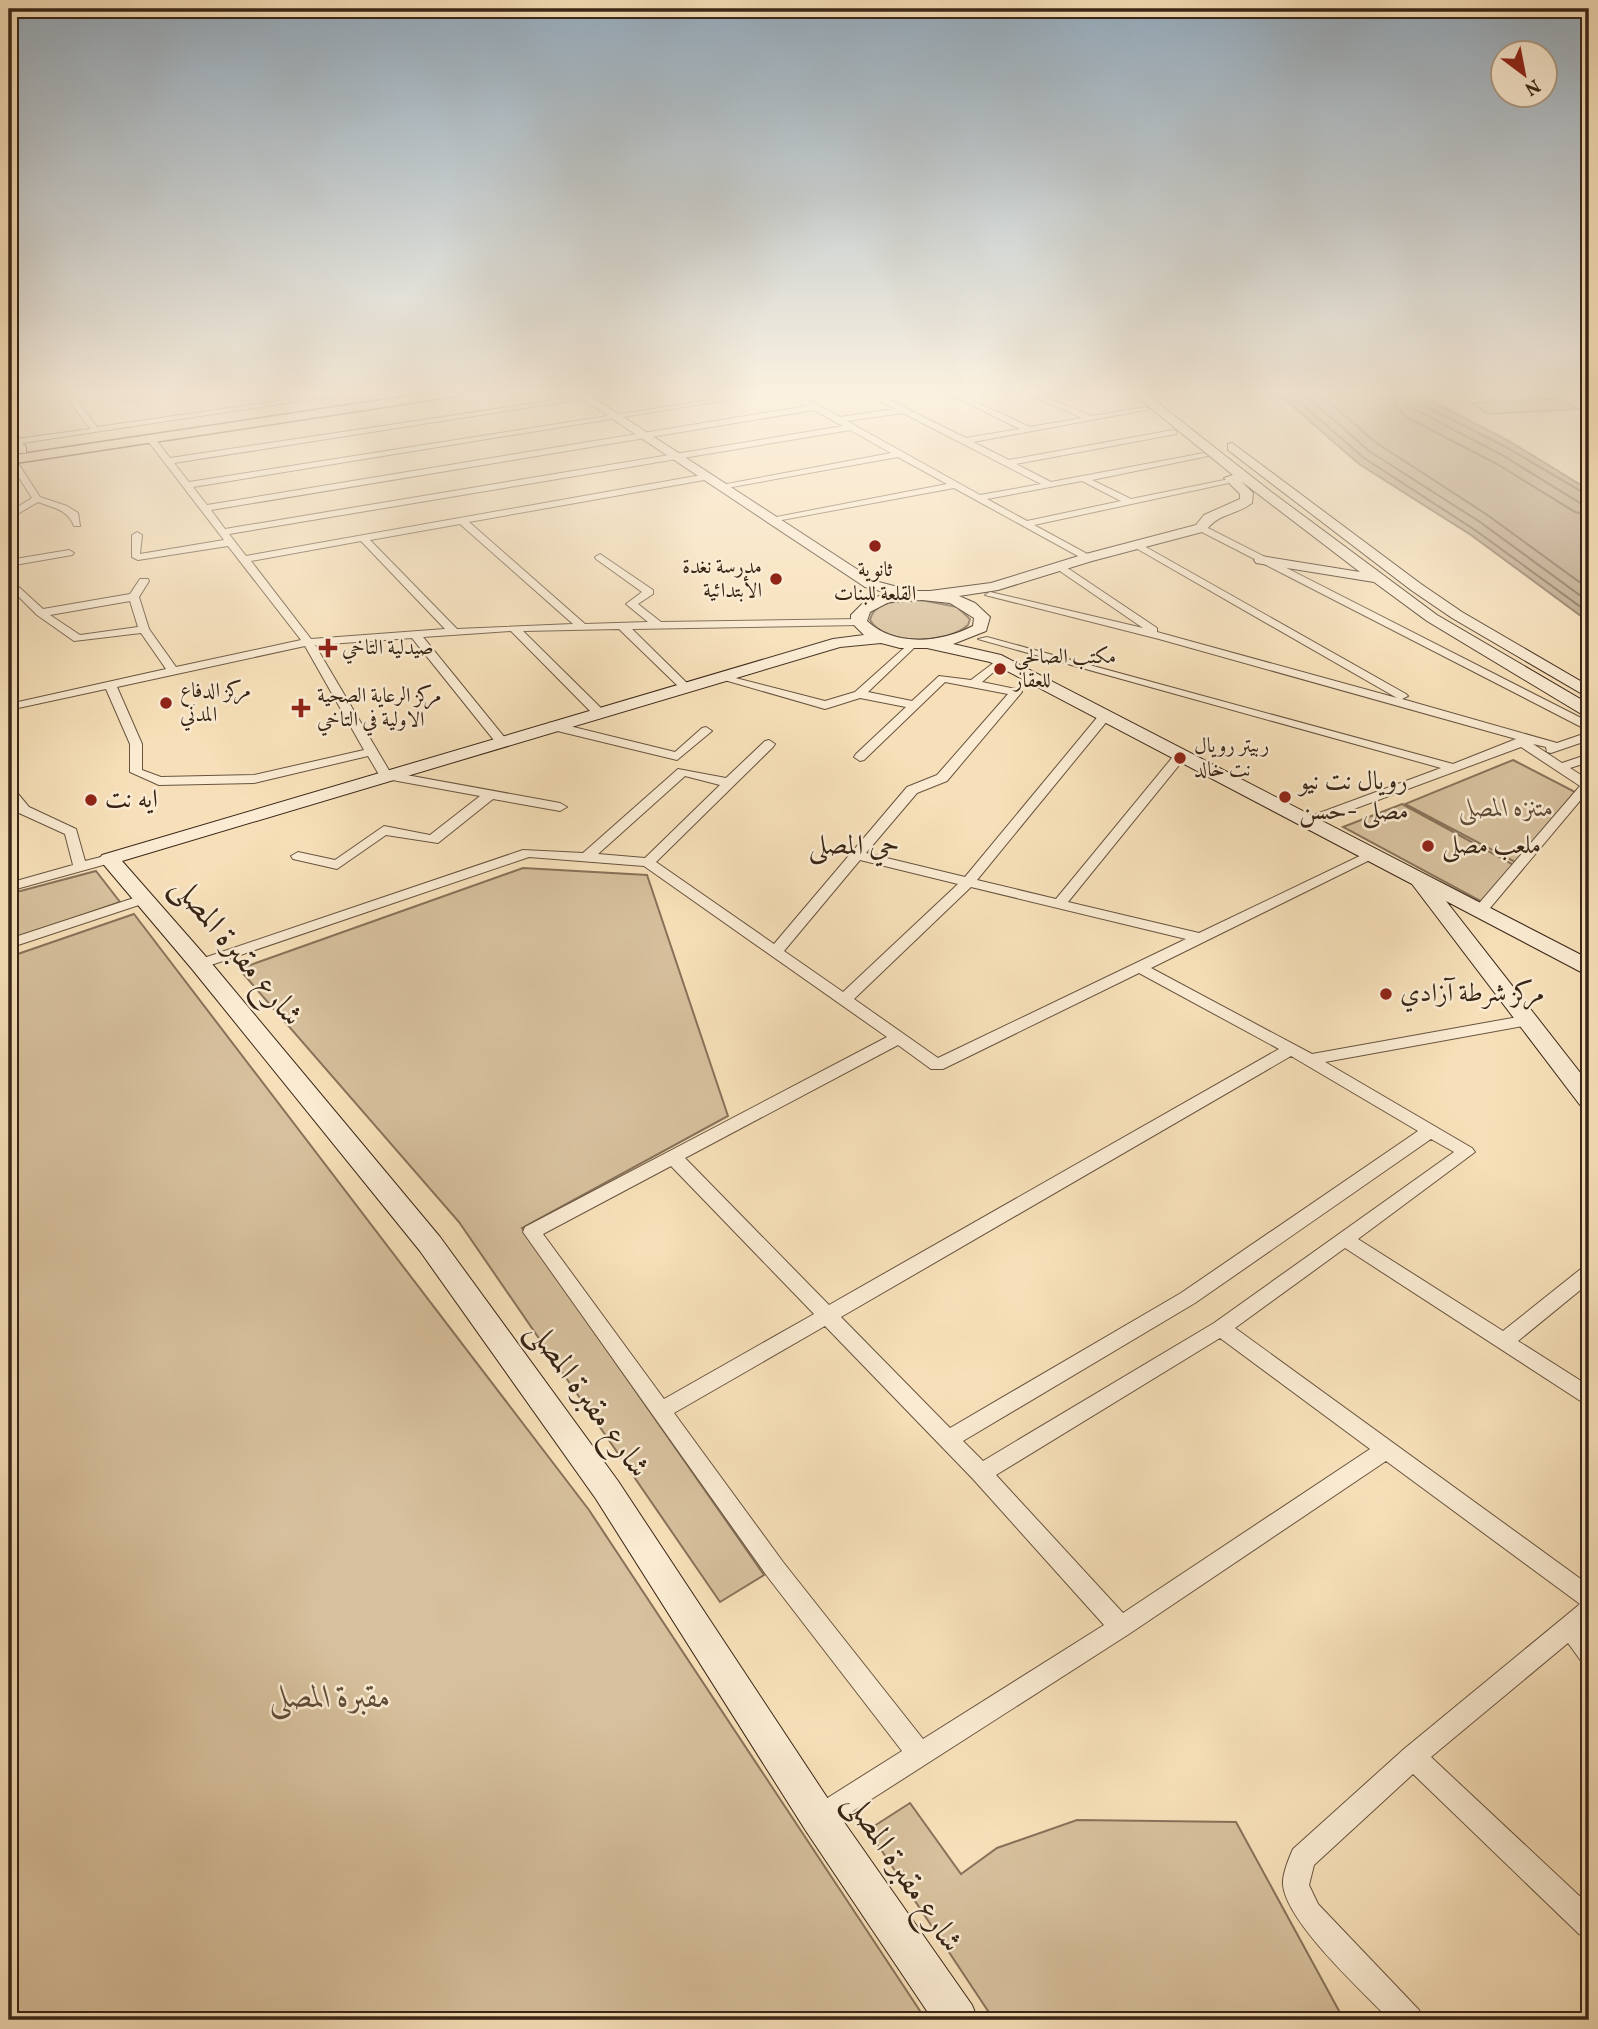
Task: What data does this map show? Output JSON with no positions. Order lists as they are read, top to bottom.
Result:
{
  "streets": {
    "street": ["شارع مقبرة المصلى"]
  },
  "districts": ["حي المصلى"],
  "parks": ["متنزه المصلى", "مقبرة المصلى"],
  "places": {
    "other": [
      "ثانوية القلعة للبنات",
      "مدرسة نغدة الأبتدائية",
      "مكتب الصالحي للعقار",
      "مركز الدفاع المدني",
      "ربيتر رويال نت خالد",
      "رويال نت نيو مصلى -حسن",
      "ايه نت",
      "ملعب مصلى",
      "مركز شرطة آزادي"
    ],
    "health": ["صيدلية التاخي", "مركز الرعاية الصحية الاولية في التاخي"]
  },
  "north": "bottom right"
}
